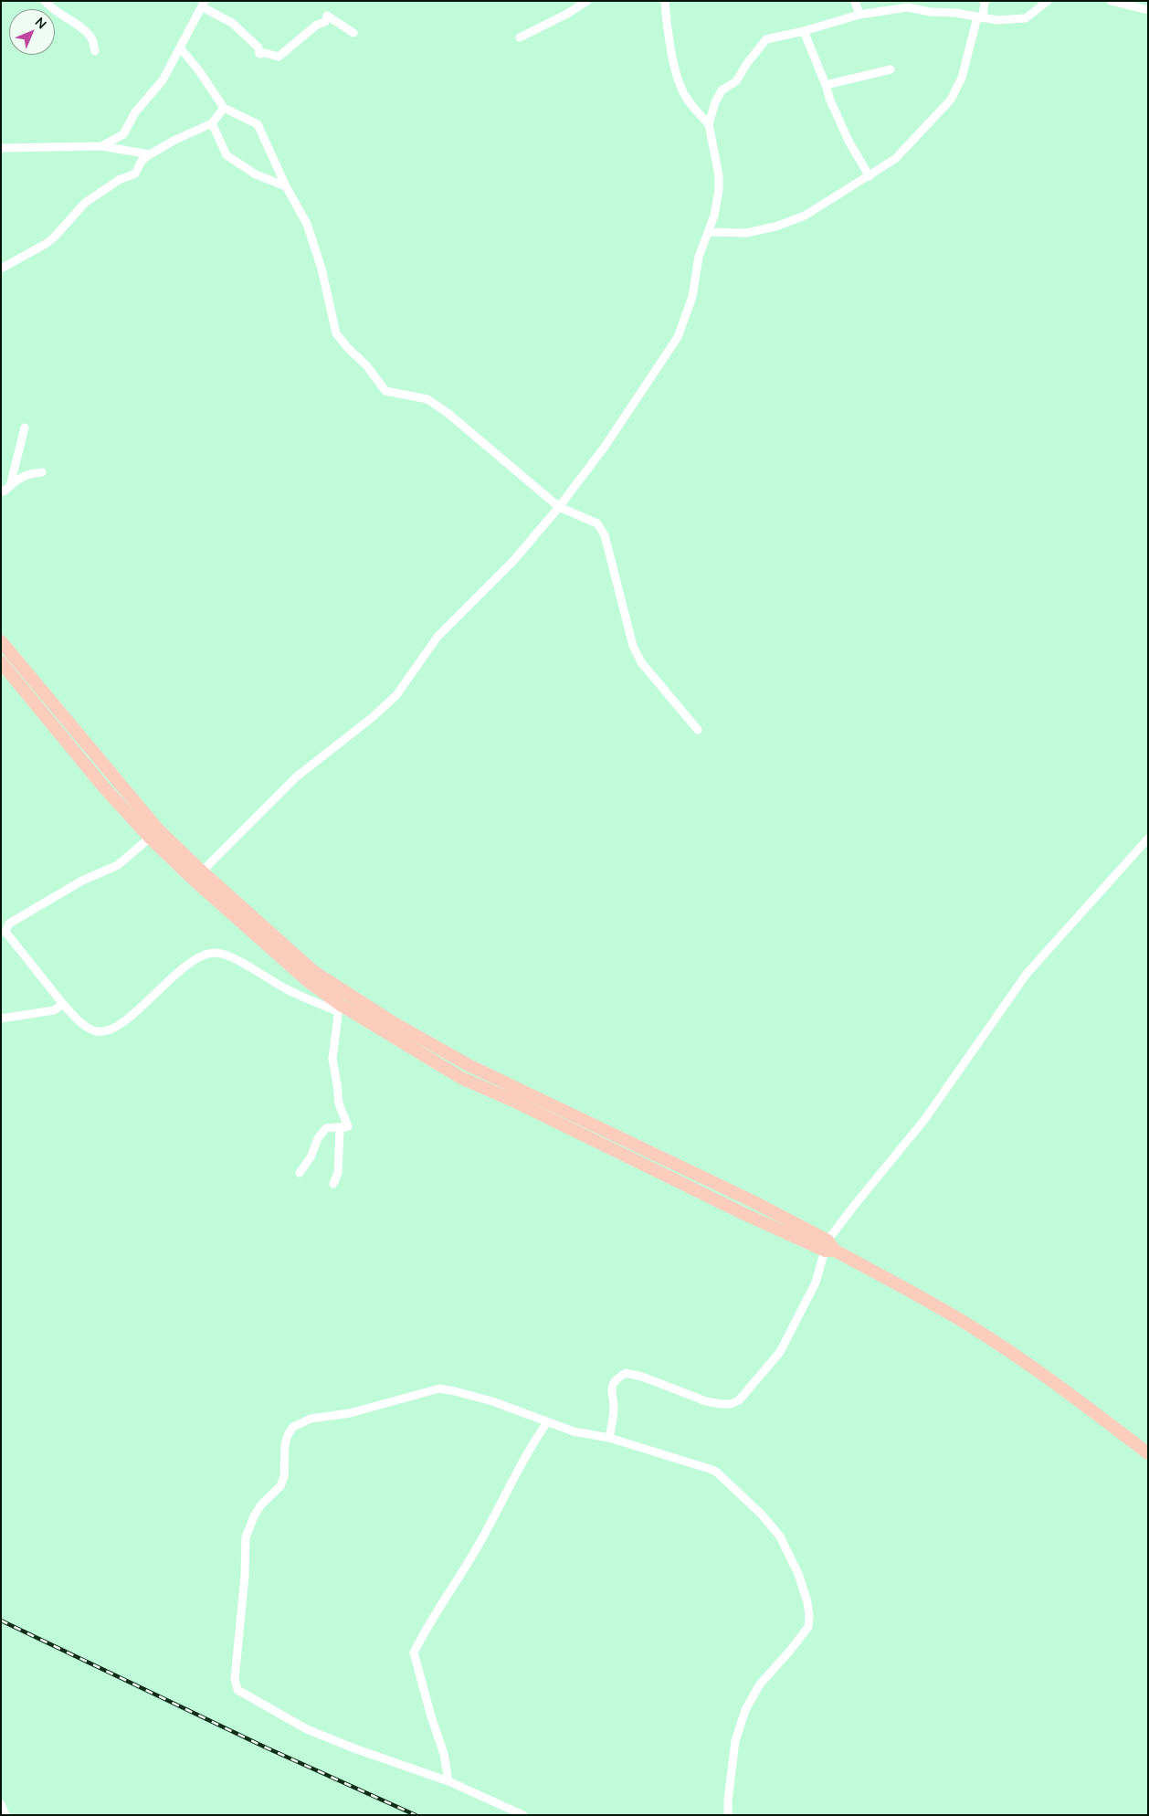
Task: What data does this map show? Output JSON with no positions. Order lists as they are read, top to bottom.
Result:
{
  "north": "top right"
}
